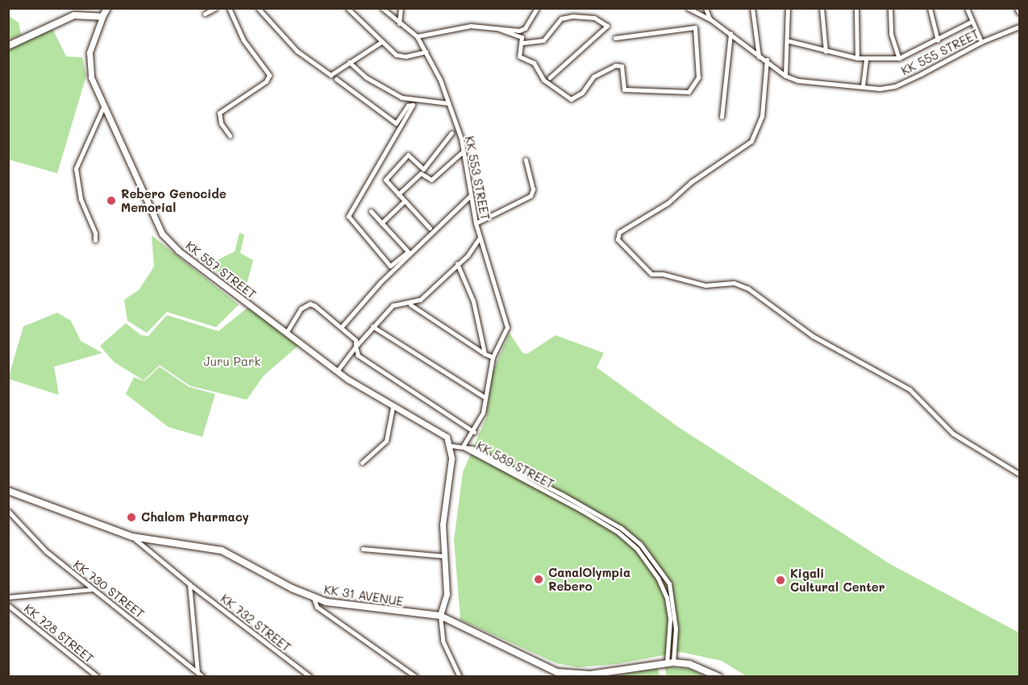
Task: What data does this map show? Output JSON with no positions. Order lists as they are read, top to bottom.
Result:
{
  "streets": {
    "main road": ["KK 31 AVENUE"],
    "street": [
      "KK 555 STREET",
      "KK 553 STREET",
      "KK 557 STREET",
      "KK 589 STREET",
      "KK 730 STREET",
      "KK 732 STREET",
      "KK 728 STREET"
    ]
  },
  "crossings": [
    ["KK 589 STREET", "KK 31 AVENUE"],
    ["KK 730 STREET", "KK 728 STREET"],
    ["KK 31 AVENUE", "KK 732 STREET"]
  ],
  "parks": ["Juru Park"],
  "places": [
    "Rebero Genocide Memorial",
    "Chalom Pharmacy",
    "CanalOlympia Rebero",
    "Kigali Cultural Center"
  ]
}
